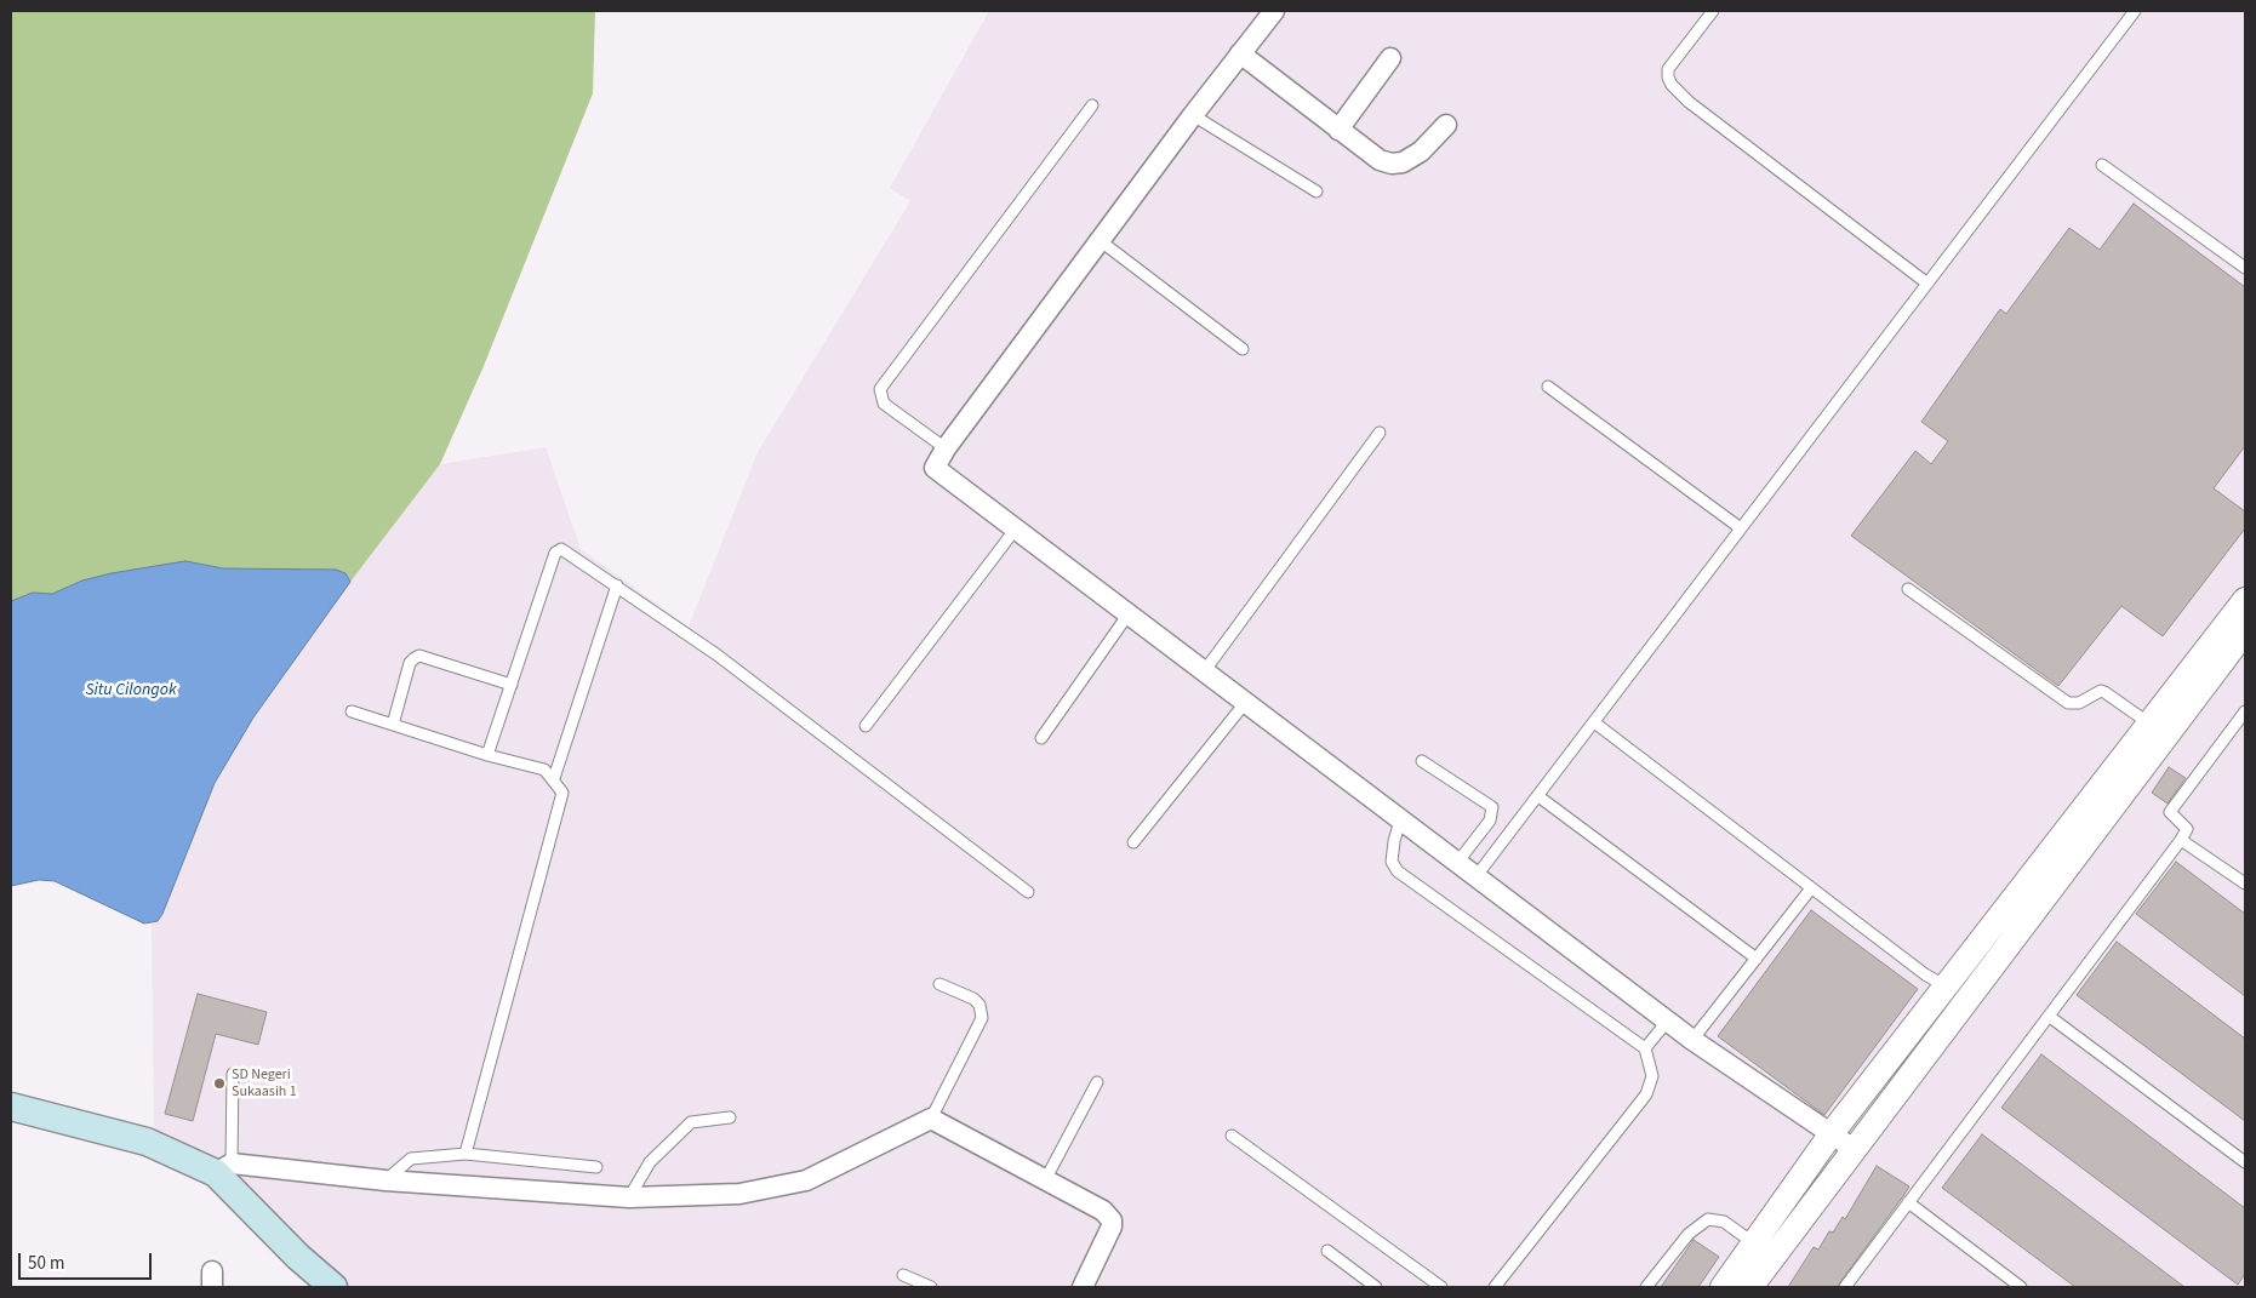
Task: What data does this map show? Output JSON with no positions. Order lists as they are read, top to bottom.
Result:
{
  "water": ["Situ Cilongok"],
  "places": ["SD Negeri Sukaasih 1"],
  "scale_bar": "50 m"
}
